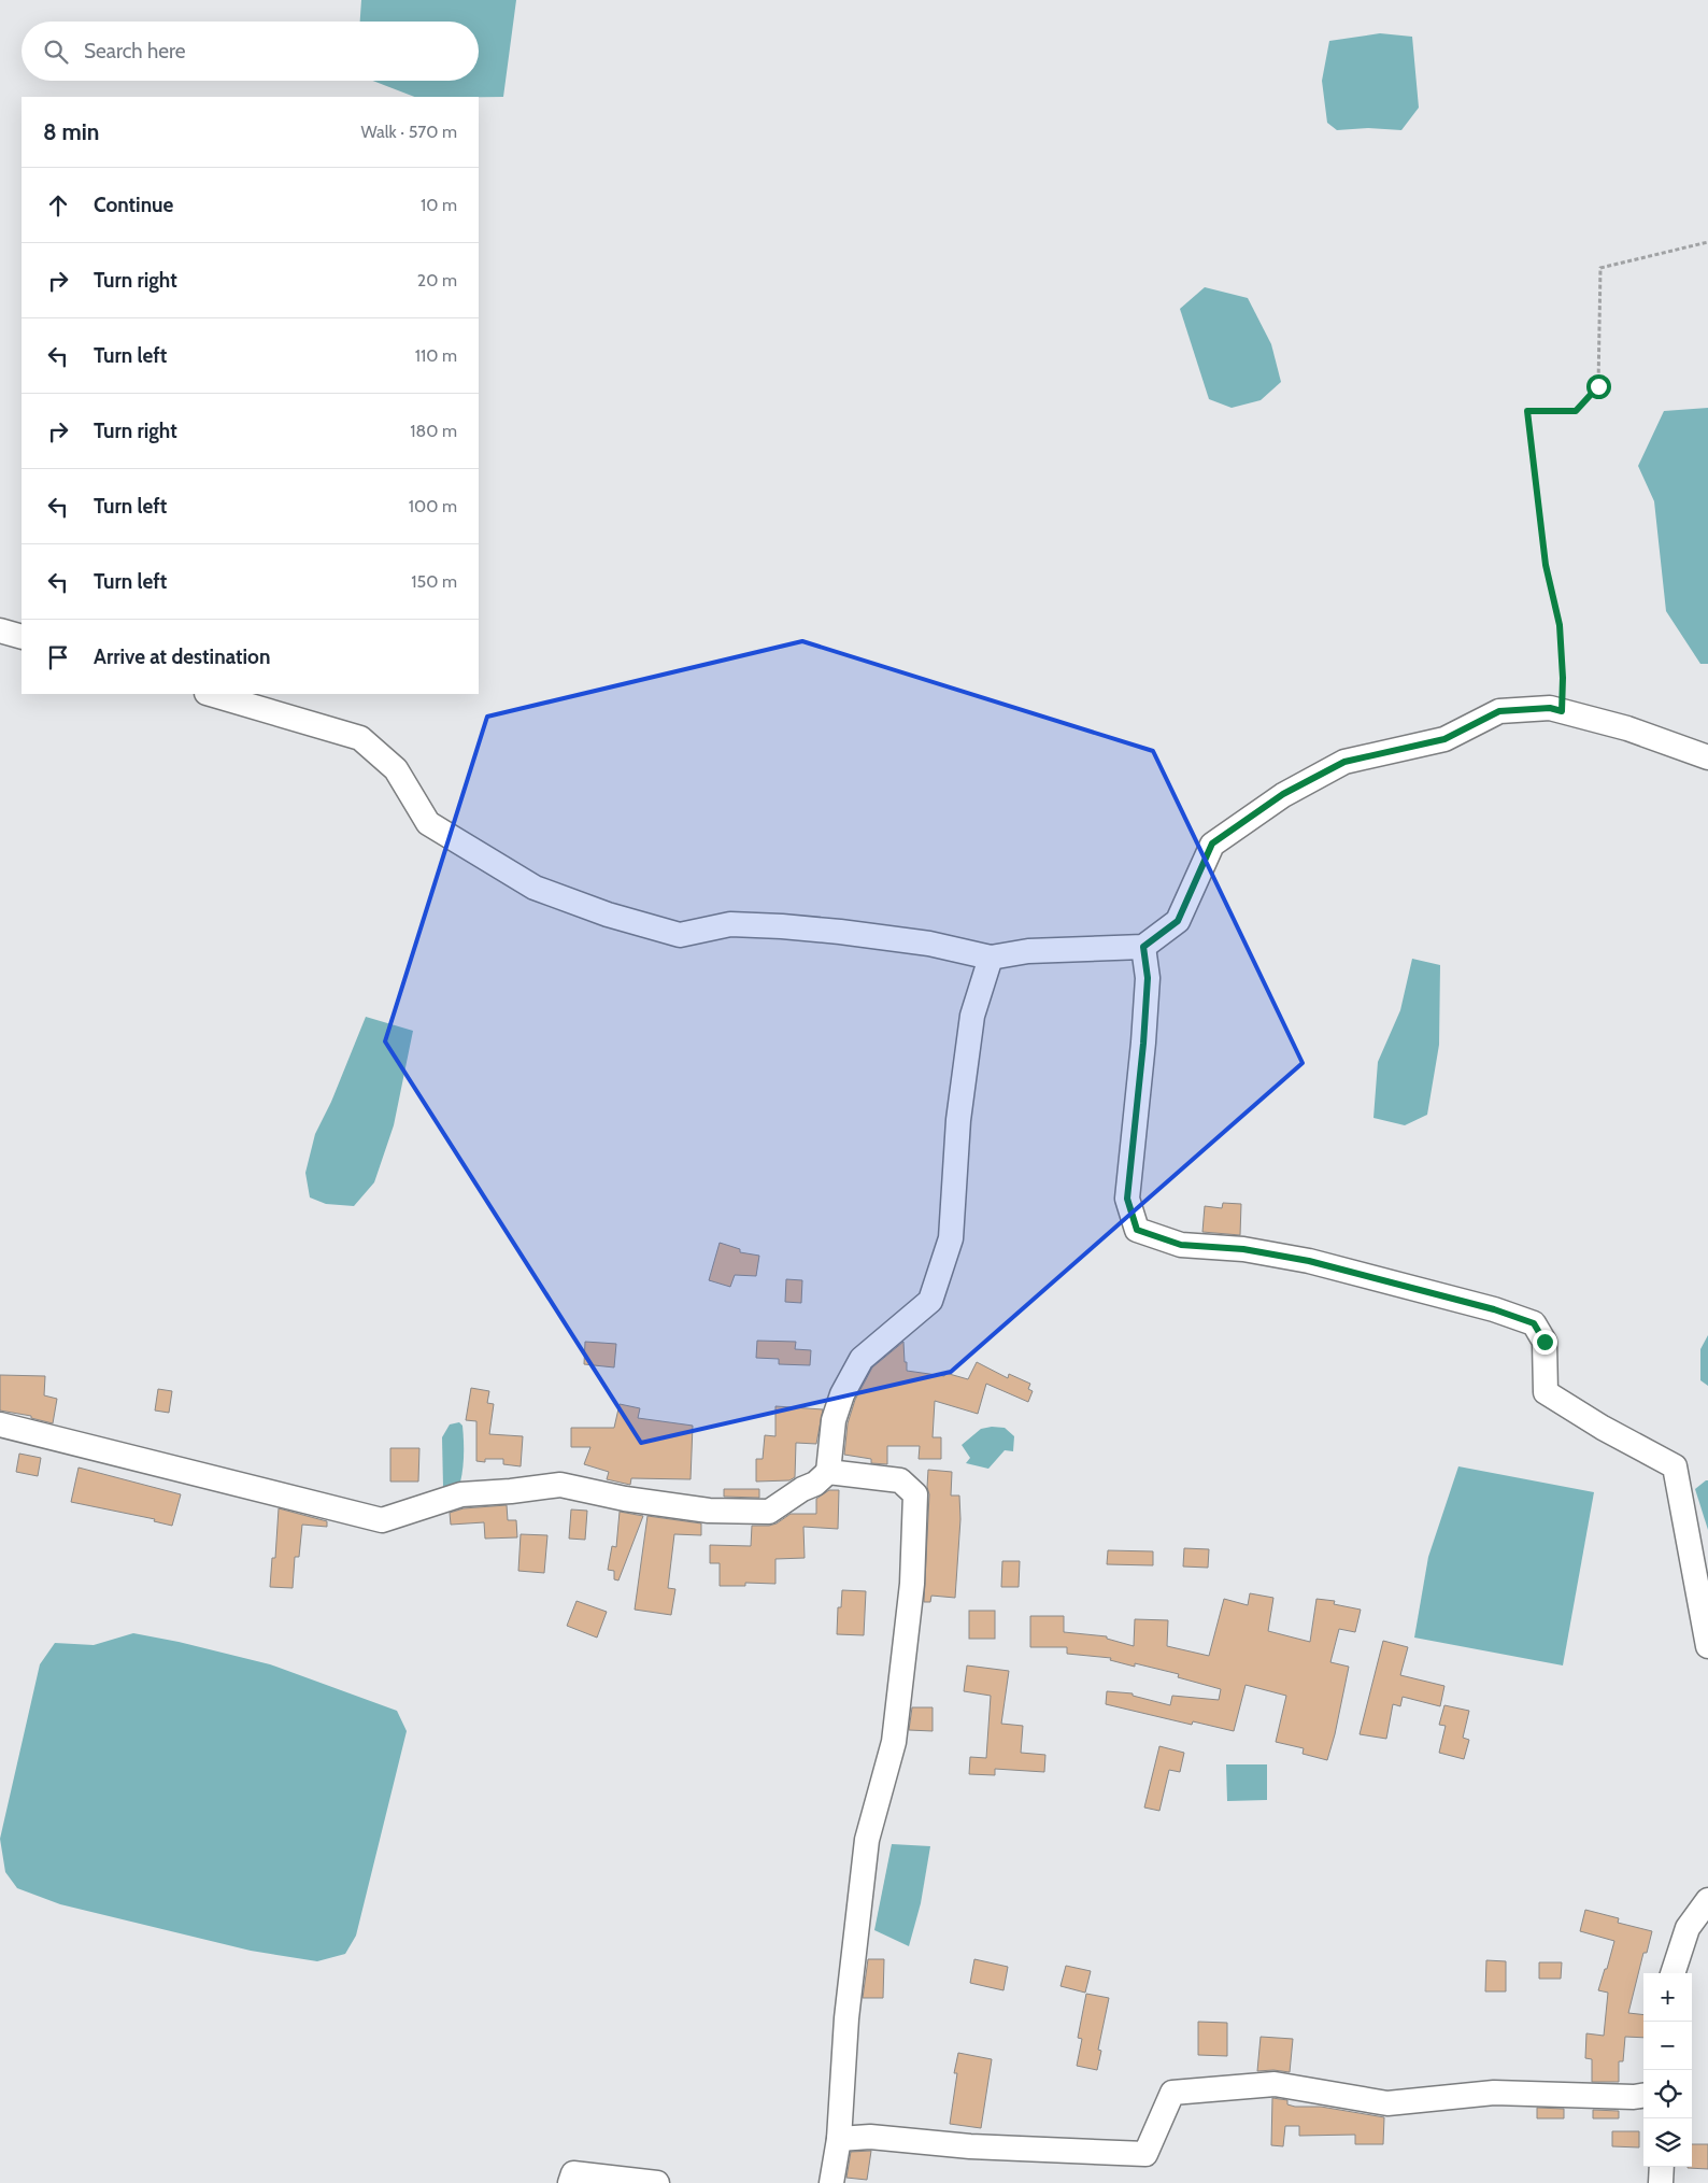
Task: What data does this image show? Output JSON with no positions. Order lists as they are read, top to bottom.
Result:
{
  "page": {
    "search": "Search here",
    "heading": ["8 min", "Walk · 570 m"],
    "list": [
      ["Continue", "10 m"],
      ["Turn right", "20 m"],
      ["Turn left", "110 m"],
      ["Turn right", "180 m"],
      ["Turn left", "100 m"],
      ["Turn left", "150 m"],
      "Arrive at destination"
    ],
    "map_buttons": ["+", "−"]
  }
}
